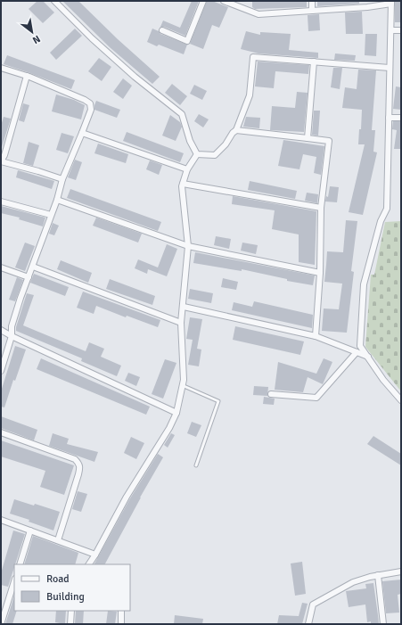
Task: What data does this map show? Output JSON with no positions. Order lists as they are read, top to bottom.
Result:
{
  "legend": ["Road", "Building"],
  "north": "bottom right"
}
